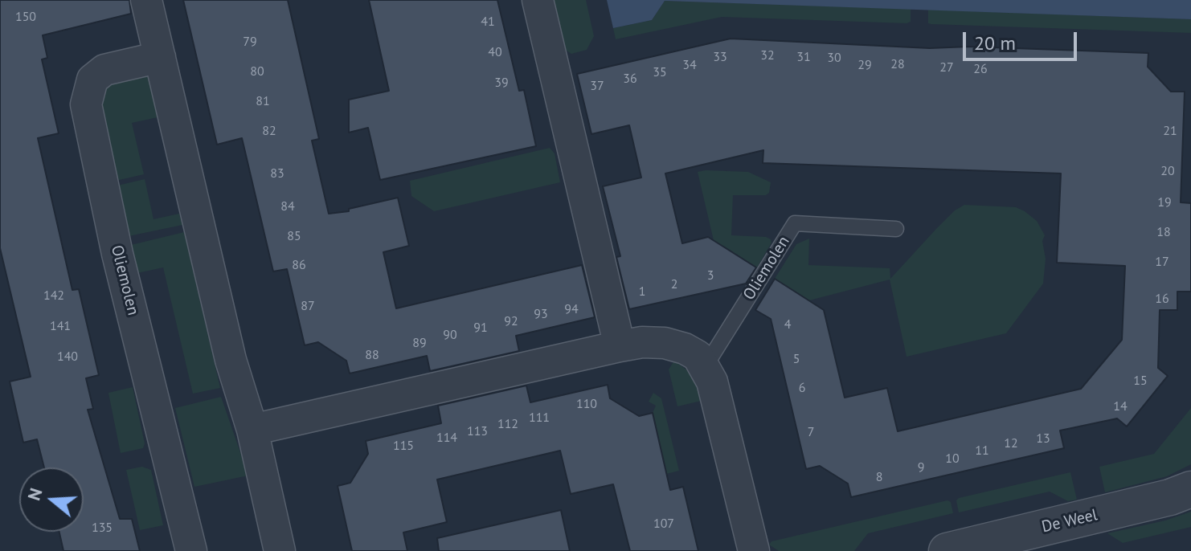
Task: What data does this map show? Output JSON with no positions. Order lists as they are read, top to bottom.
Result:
{
  "streets": {
    "street": ["Oliemolen", "De Weel"]
  },
  "house_numbers": [
    "150",
    "41",
    "79",
    "40",
    "32",
    "33",
    "31",
    "30",
    "28",
    "34",
    "29",
    "27",
    "26",
    "80",
    "35",
    "36",
    "39",
    "37",
    "81",
    "82",
    "21",
    "20",
    "83",
    "19",
    "84",
    "18",
    "85",
    "17",
    "86",
    "3",
    "2",
    "1",
    "142",
    "16",
    "87",
    "94",
    "93",
    "92",
    "4",
    "141",
    "91",
    "90",
    "89",
    "88",
    "140",
    "5",
    "15",
    "6",
    "110",
    "14",
    "111",
    "112",
    "113",
    "7",
    "114",
    "13",
    "12",
    "115",
    "11",
    "10",
    "9",
    "8",
    "107",
    "135"
  ],
  "scale_bar": "20 m",
  "north": "left"
}
